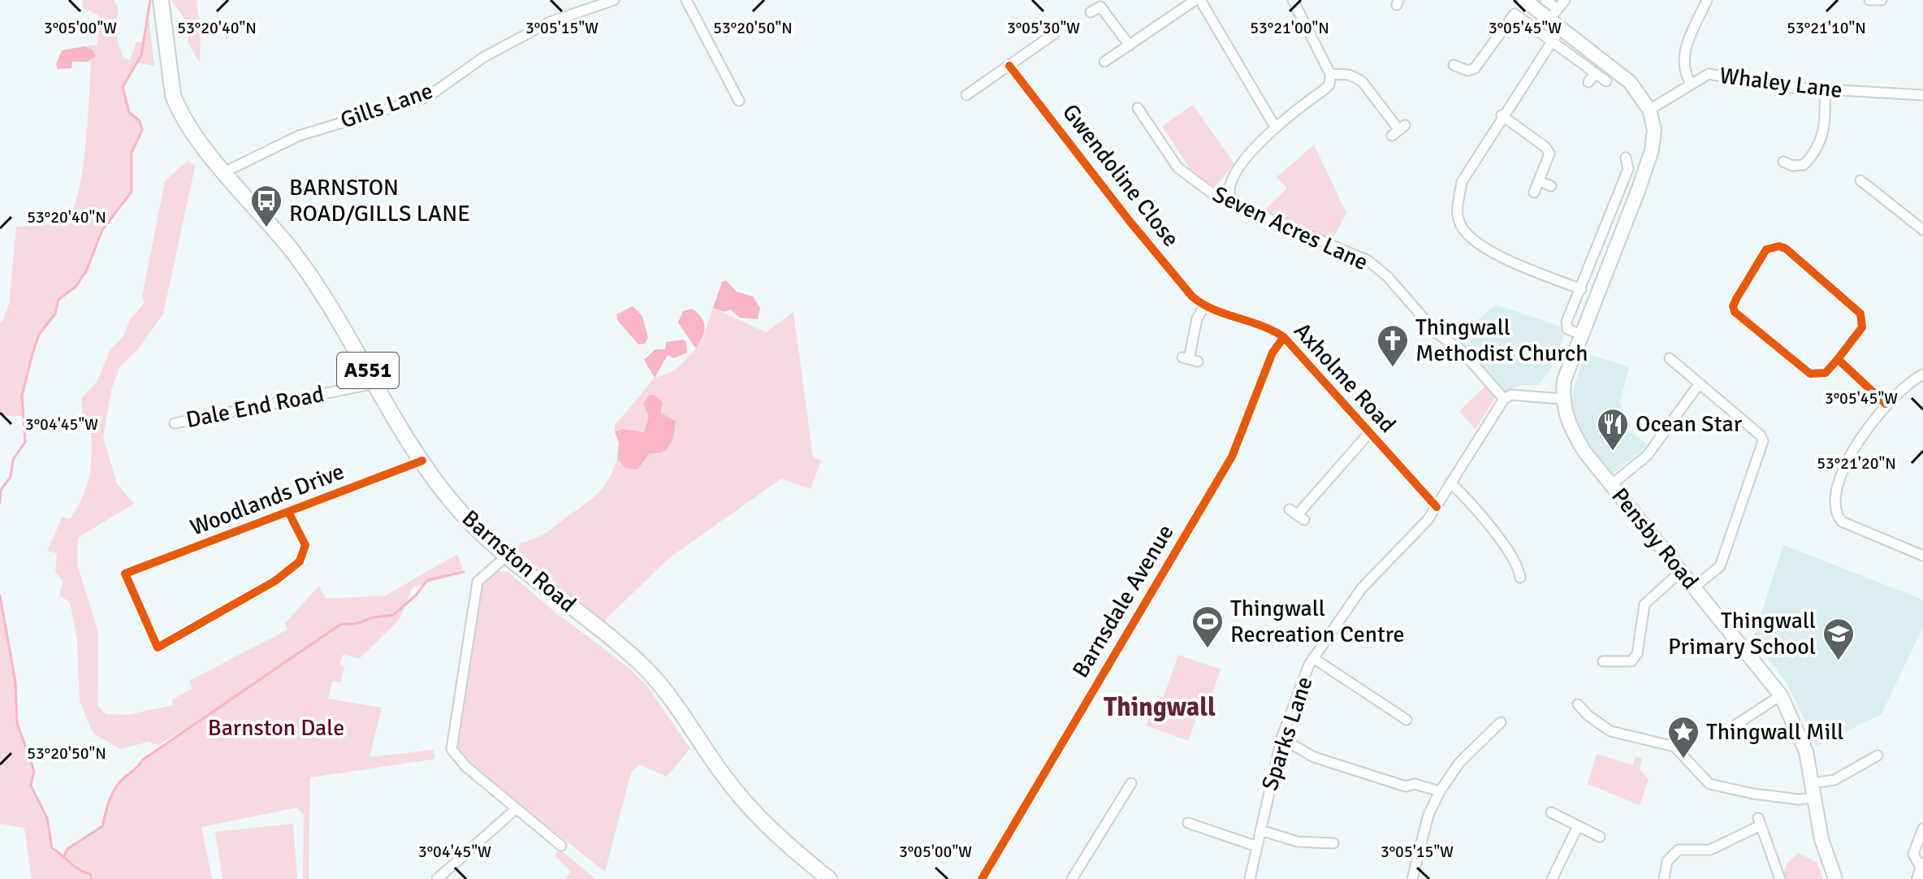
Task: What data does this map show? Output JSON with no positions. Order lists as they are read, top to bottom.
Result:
{
  "streets": {
    "main road": ["A551", "Pensby Road", "Barnston Road"],
    "street": [
      "Whaley Lane",
      "Gills Lane",
      "Gwendoline Close",
      "Seven Acres Lane",
      "Axholme Road",
      "Dale End Road",
      "Woodlands Drive",
      "Barnsdale Avenue",
      "Sparks Lane"
    ]
  },
  "crossings": [
    ["Gills Lane", "Barnston Road"],
    ["Gwendoline Close", "Axholme Road"],
    ["Seven Acres Lane", "Sparks Lane"],
    ["Axholme Road", "Barnsdale Avenue"],
    ["Axholme Road", "Sparks Lane"],
    ["Dale End Road", "Barnston Road"],
    ["Woodlands Drive", "Barnston Road"]
  ],
  "districts": ["Thingwall"],
  "parks": ["Barnston Dale"],
  "places": {
    "bus stop": ["BARNSTON ROAD/GILLS LANE"],
    "church": ["Thingwall Methodist Church"],
    "restaurant": ["Ocean Star"],
    "sports": ["Thingwall Recreation Centre"],
    "school or university": ["Thingwall Primary School"],
    "place": ["Thingwall Mill"]
  },
  "coordinates": [
    "3°05'00\"W",
    "53°20'40\"N",
    "3°05'15\"W",
    "53°20'50\"N",
    "3°05'30\"W",
    "53°21'00\"N",
    "3°05'45\"W",
    "53°21'10\"N",
    "3°04'45\"W",
    "53°21'20\"N"
  ]
}
